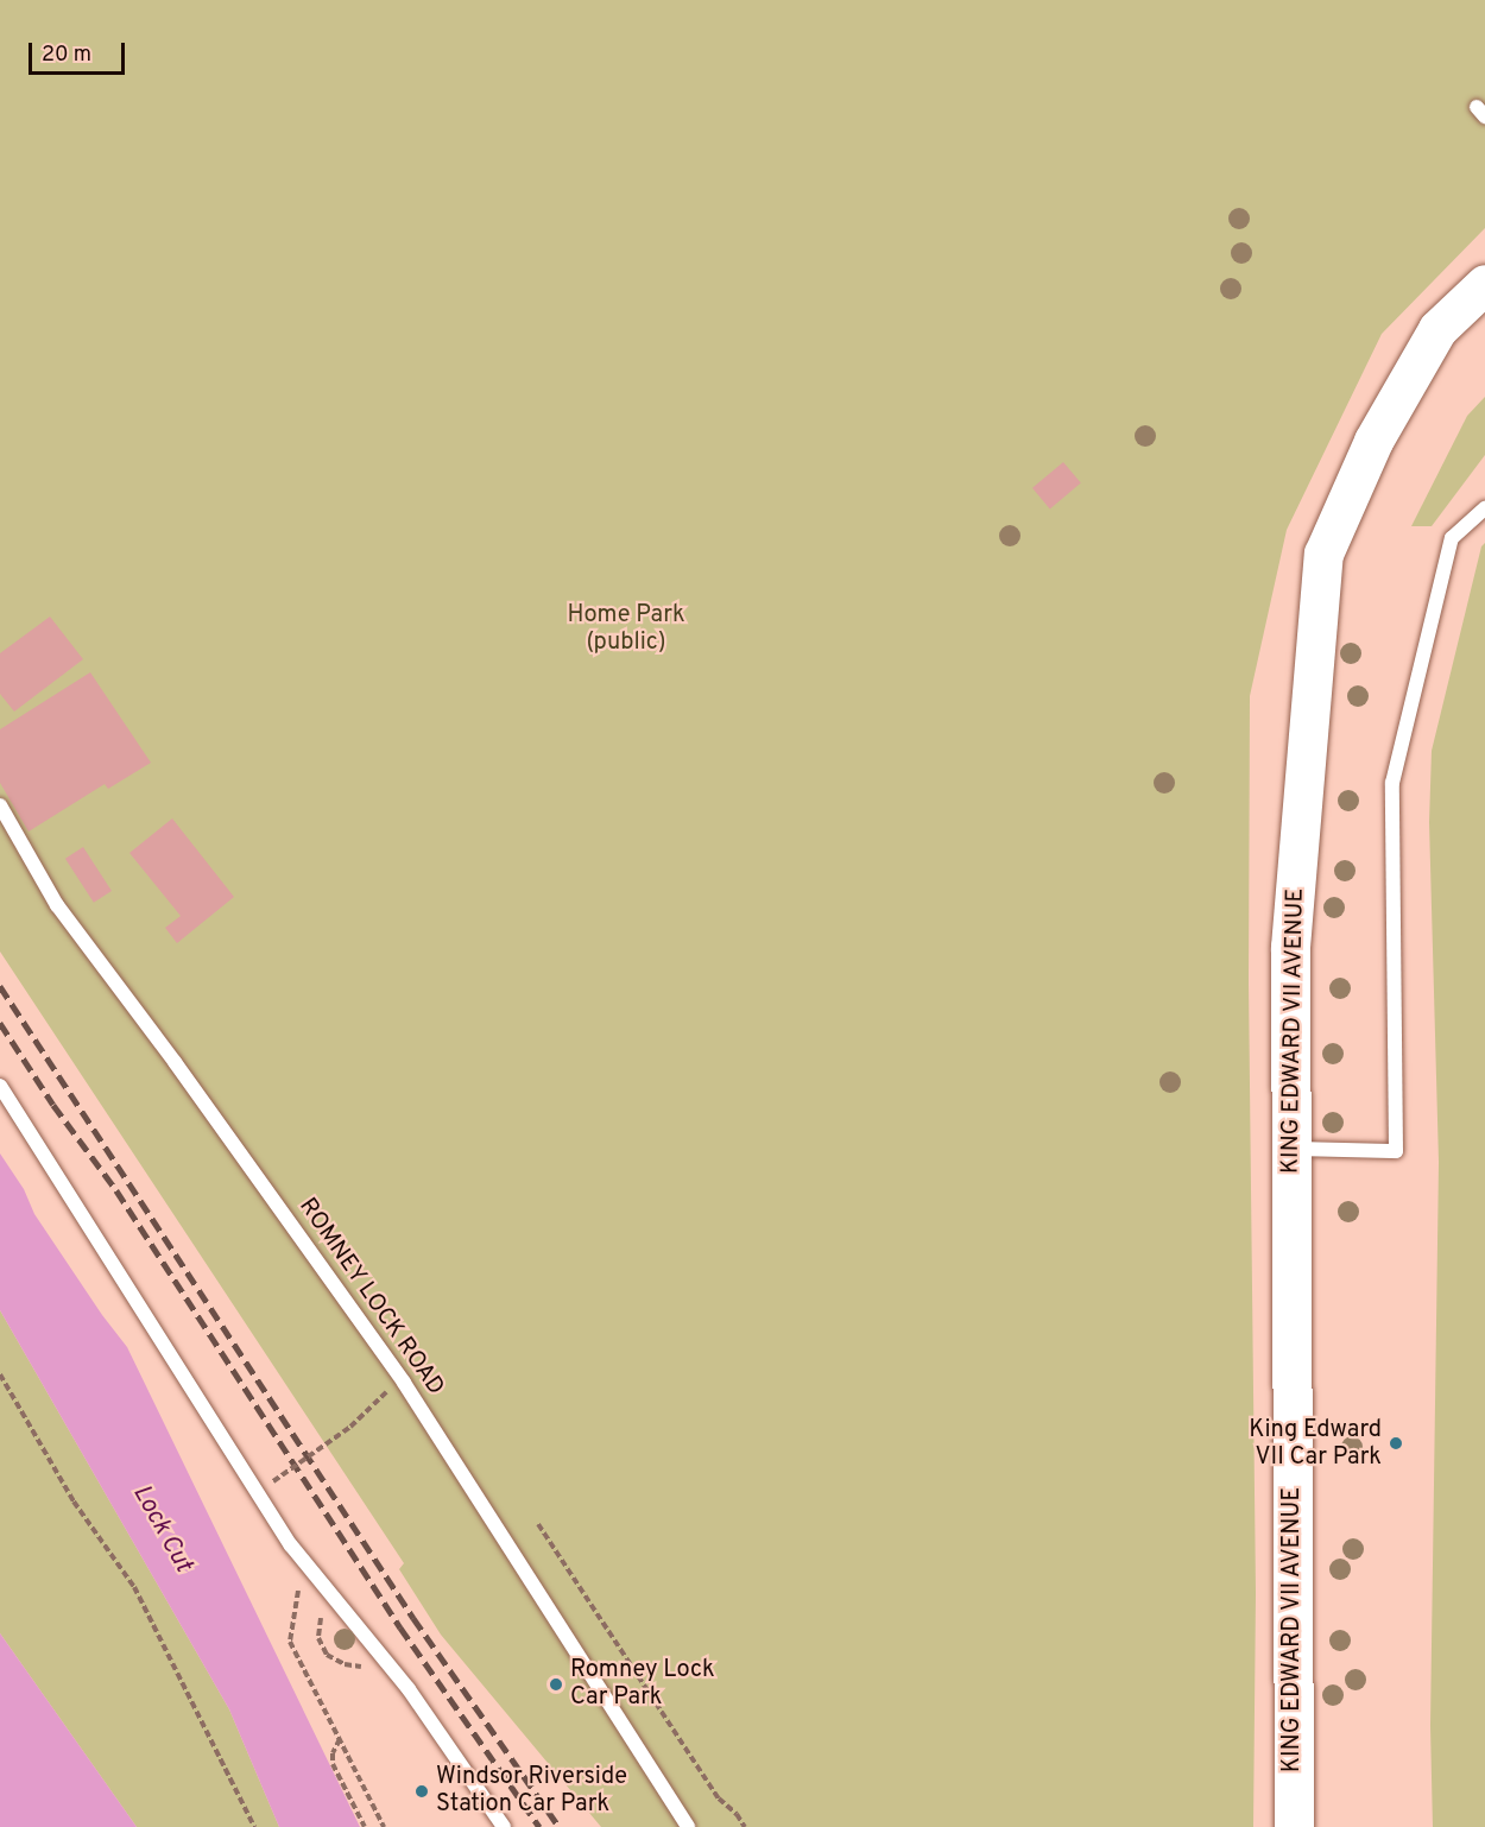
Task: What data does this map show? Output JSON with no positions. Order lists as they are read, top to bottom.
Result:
{
  "streets": {
    "main road": ["KING EDWARD VII AVENUE"],
    "lane": ["ROMNEY LOCK ROAD"]
  },
  "water": ["Lock Cut"],
  "parks": ["Home Park (public)"],
  "places": ["King Edward VII Car Park", "Romney Lock Car Park", "Windsor Riverside Station Car Park"],
  "scale_bar": "20 m"
}
